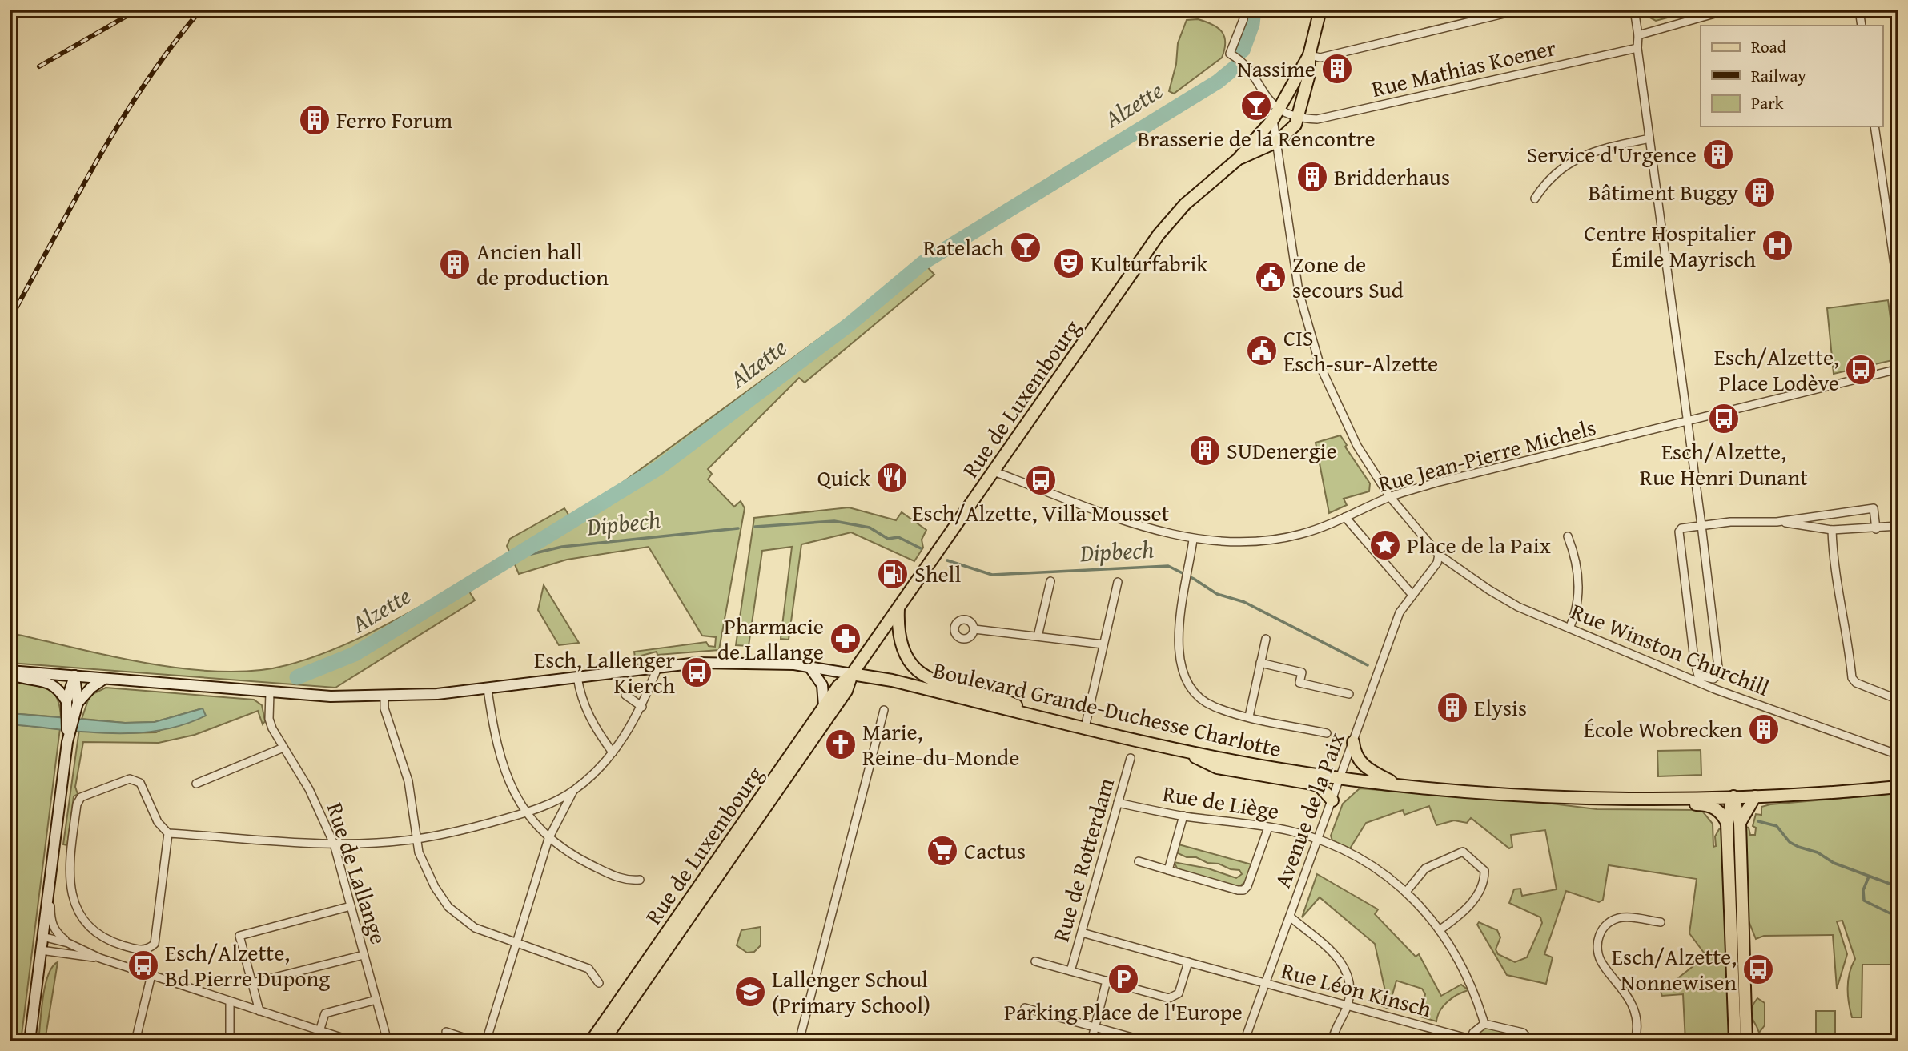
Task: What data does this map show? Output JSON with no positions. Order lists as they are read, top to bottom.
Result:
{
  "streets": {
    "main road": ["Rue de Luxembourg", "Boulevard Grande-Duchesse Charlotte"],
    "street": [
      "Rue Mathias Koener",
      "Rue Jean-Pierre Michels",
      "Rue Winston Churchill",
      "Rue de Liège",
      "Avenue de la Paix",
      "Rue de Rotterdam",
      "Rue de Lallange",
      "Rue Léon Kinsch"
    ]
  },
  "crossings": [
    ["Rue de Luxembourg", "Rue Jean-Pierre Michels"],
    ["Rue de Luxembourg", "Boulevard Grande-Duchesse Charlotte"],
    ["Boulevard Grande-Duchesse Charlotte", "Avenue de la Paix"],
    ["Rue de Liège", "Avenue de la Paix"],
    ["Rue de Liège", "Rue de Rotterdam"],
    ["Avenue de la Paix", "Rue Léon Kinsch"],
    ["Rue de Rotterdam", "Rue Léon Kinsch"]
  ],
  "water": ["Alzette", "Dipbech"],
  "places": {
    "building": [
      "Nassime",
      "Ferro Forum",
      "Service d'Urgence",
      "Bridderhaus",
      "Bâtiment Buggy",
      "Ancien hall de production",
      "SUDenergie",
      "Elysis",
      "École Wobrecken"
    ],
    "bar": ["Brasserie de la Rencontre", "Ratelach"],
    "hospital": ["Centre Hospitalier Émile Mayrisch"],
    "theatre": ["Kulturfabrik"],
    "public building": ["Zone de secours Sud", "CIS Esch-sur-Alzette"],
    "bus stop": [
      "Esch/Alzette, Place Lodève",
      "Esch/Alzette, Rue Henri Dunant",
      "Esch/Alzette, Villa Mousset",
      "Esch, Lallenger Kierch",
      "Esch/Alzette, Bd Pierre Dupong",
      "Esch/Alzette, Nonnewisen"
    ],
    "restaurant": ["Quick"],
    "place": ["Place de la Paix"],
    "fuel station": ["Shell"],
    "pharmacy": ["Pharmacie de Lallange"],
    "church": ["Marie, Reine-du-Monde"],
    "supermarket": ["Cactus"],
    "parking": ["Parking Place de l'Europe"],
    "school or university": ["Lallenger Schoul (Primary School)"]
  },
  "legend": ["Road", "Railway", "Park"]
}
